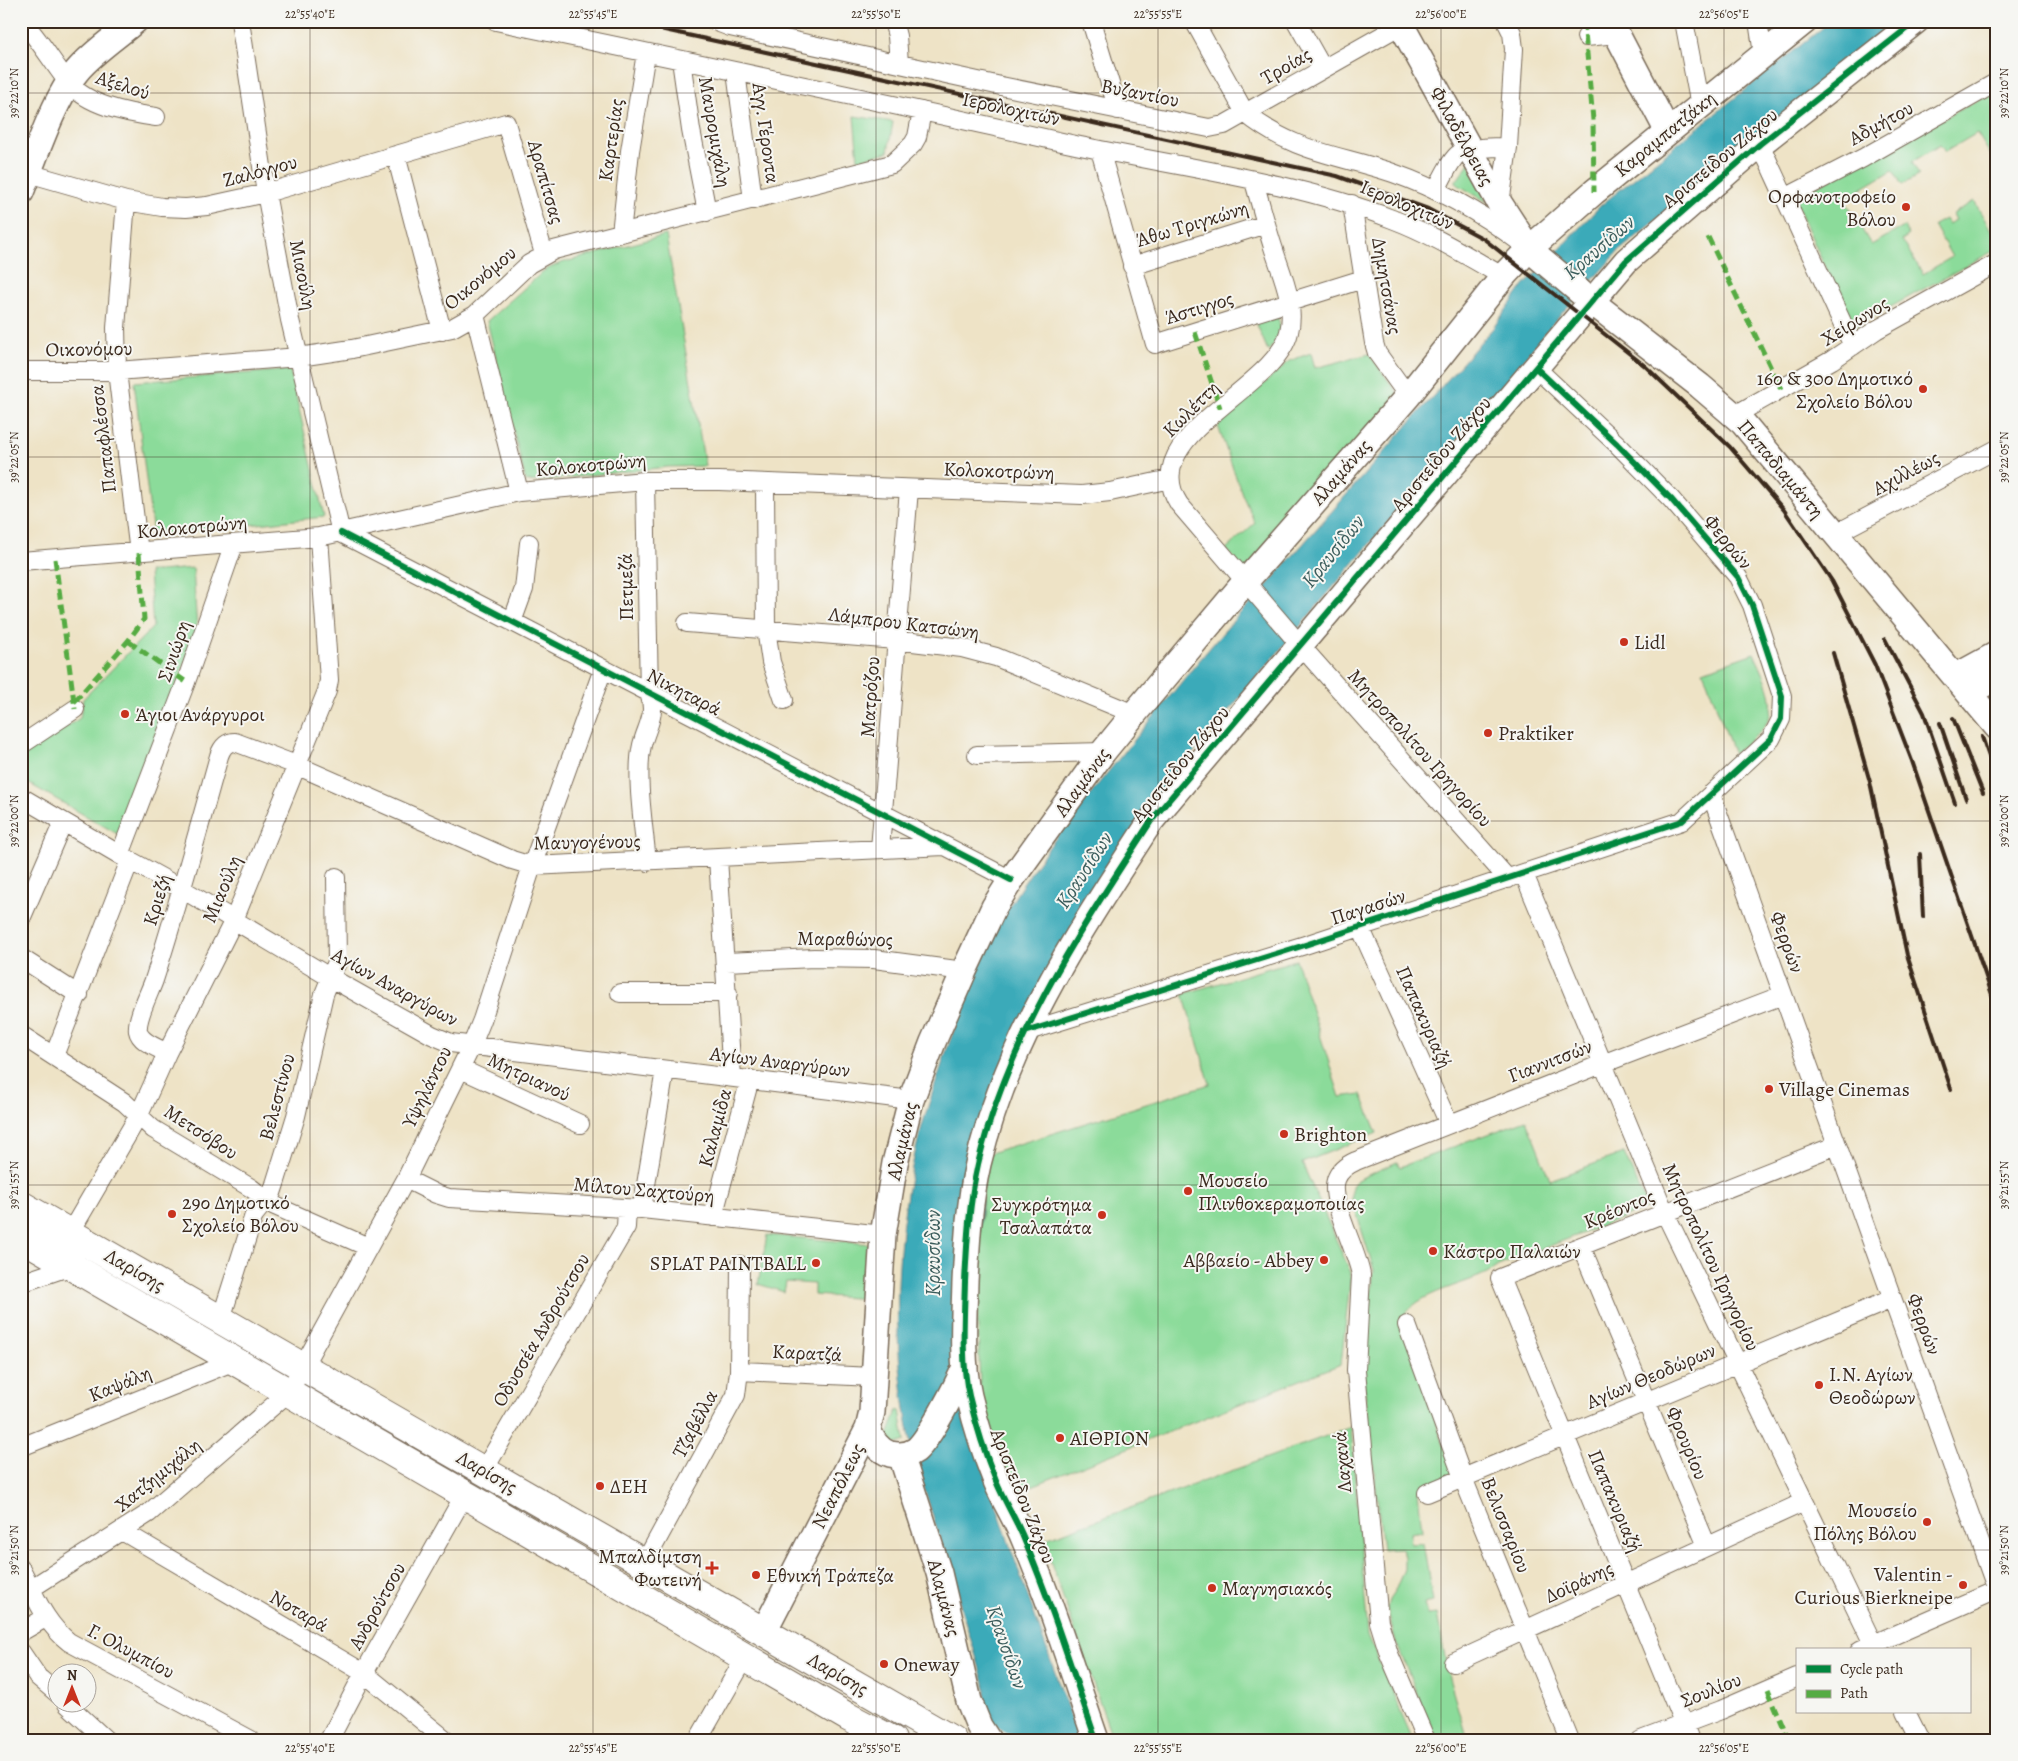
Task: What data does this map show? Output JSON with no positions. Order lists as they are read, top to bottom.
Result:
{
  "streets": {
    "main road": ["Λαρίσης"],
    "street": [
      "Τροίας",
      "Αξελού",
      "Βυζαντίου",
      "Ιερολοχιτών",
      "Αδμήτου",
      "Μαυρομιχάλη",
      "Αγγ. Γέροντα",
      "Καραμπατζάκη",
      "Φιλαδέλφειας",
      "Καρτερίας",
      "Αριστείδου Ζάχου",
      "Ζαλόγγου",
      "Αραπίτσας",
      "Άθω Τριγκώνη",
      "Μιαούλη",
      "Οικονόμου",
      "Δημητσάνας",
      "Άστιγγος",
      "Χείρωνος",
      "Κωλέττη",
      "Παπαφλέσσα",
      "Κολοκοτρώνη",
      "Παπαδιαμάντη",
      "Αλαμάνας",
      "Αχιλλέως",
      "Φερρών",
      "Πετμεζά",
      "Λάμπρου Κατσώνη",
      "Σινιώρη",
      "Νικηταρά",
      "Ματρόζου",
      "Μητροπολίτου Γρηγορίου",
      "Μαυγογένους",
      "Κριεζή",
      "Παγασών",
      "Μαραθώνος",
      "Αγίων Αναργύρων",
      "Παπακυριαζή",
      "Γιαννιτσών",
      "Μητριανού",
      "Υψηλάντου",
      "Βελεστίνου",
      "Καλαμίδα",
      "Μετσόβου",
      "Μίλτου Σαχτούρη",
      "Κρέοντος",
      "Οδυσσέα Ανδρούτσου",
      "Καρατζά",
      "Αγίων Θεοδώρων",
      "Καψάλη",
      "Τζαβέλλα",
      "Φρουρίου",
      "Λαχανά",
      "Χατζημιχάλη",
      "Νεαπόλεως",
      "Βελισσαρίου",
      "Δοϊράνης",
      "Ανδρούτσου",
      "Νοταρά",
      "Γ. Ολυμπίου",
      "Σουλίου"
    ]
  },
  "crossings": [
    ["Τροίας", "Βυζαντίου"],
    ["Τροίας", "Φιλαδέλφειας"],
    ["Ιερολοχιτών", "Μαυρομιχάλη"],
    ["Ιερολοχιτών", "Αγγ. Γέροντα"],
    ["Ιερολοχιτών", "Καρτερίας"],
    ["Ιερολοχιτών", "Οικονόμου"],
    ["Ιερολοχιτών", "Δημητσάνας"],
    ["Ιερολοχιτών", "Άστιγγος"],
    ["Ιερολοχιτών", "Κωλέττη"],
    ["Ιερολοχιτών", "Αλαμάνας"],
    ["Μαυρομιχάλη", "Οικονόμου"],
    ["Αγγ. Γέροντα", "Οικονόμου"],
    ["Καραμπατζάκη", "Φιλαδέλφειας"],
    ["Καραμπατζάκη", "Παπαδιαμάντη"],
    ["Καραμπατζάκη", "Αλαμάνας"],
    ["Φιλαδέλφειας", "Παπαδιαμάντη"],
    ["Φιλαδέλφειας", "Αλαμάνας"],
    ["Καρτερίας", "Οικονόμου"],
    ["Αριστείδου Ζάχου", "Παπαδιαμάντη"],
    ["Αριστείδου Ζάχου", "Φερρών"],
    ["Αριστείδου Ζάχου", "Μητροπολίτου Γρηγορίου"],
    ["Αριστείδου Ζάχου", "Παγασών"],
    ["Ζαλόγγου", "Αραπίτσας"],
    ["Ζαλόγγου", "Μιαούλη"],
    ["Ζαλόγγου", "Παπαφλέσσα"],
    ["Αραπίτσας", "Οικονόμου"],
    ["Άθω Τριγκώνη", "Άστιγγος"],
    ["Άθω Τριγκώνη", "Κωλέττη"],
    ["Μιαούλη", "Οικονόμου"],
    ["Μιαούλη", "Κολοκοτρώνη"],
    ["Μιαούλη", "Νικηταρά"],
    ["Μιαούλη", "Μαυγογένους"],
    ["Μιαούλη", "Κριεζή"],
    ["Μιαούλη", "Αγίων Αναργύρων"],
    ["Μιαούλη", "Μετσόβου"],
    ["Μιαούλη", "Λαρίσης"],
    ["Οικονόμου", "Παπαφλέσσα"],
    ["Δημητσάνας", "Άστιγγος"],
    ["Δημητσάνας", "Αλαμάνας"],
    ["Άστιγγος", "Κωλέττη"],
    ["Χείρωνος", "Παπαδιαμάντη"],
    ["Κωλέττη", "Κολοκοτρώνη"],
    ["Παπαφλέσσα", "Κολοκοτρώνη"],
    ["Κολοκοτρώνη", "Πετμεζά"],
    ["Κολοκοτρώνη", "Σινιώρη"],
    ["Κολοκοτρώνη", "Νικηταρά"],
    ["Κολοκοτρώνη", "Ματρόζου"],
    ["Παπαδιαμάντη", "Αλαμάνας"],
    ["Παπαδιαμάντη", "Αχιλλέως"],
    ["Αλαμάνας", "Λάμπρου Κατσώνη"],
    ["Αλαμάνας", "Νικηταρά"],
    ["Αλαμάνας", "Μαραθώνος"],
    ["Αλαμάνας", "Αγίων Αναργύρων"],
    ["Αλαμάνας", "Μίλτου Σαχτούρη"],
    ["Αλαμάνας", "Καρατζά"],
    ["Αλαμάνας", "Νεαπόλεως"],
    ["Φερρών", "Παγασών"],
    ["Φερρών", "Γιαννιτσών"],
    ["Φερρών", "Κρέοντος"],
    ["Φερρών", "Αγίων Θεοδώρων"],
    ["Πετμεζά", "Νικηταρά"],
    ["Πετμεζά", "Μαυγογένους"],
    ["Λάμπρου Κατσώνη", "Ματρόζου"],
    ["Σινιώρη", "Αγίων Αναργύρων"],
    ["Σινιώρη", "Μετσόβου"],
    ["Νικηταρά", "Ματρόζου"],
    ["Νικηταρά", "Μαυγογένους"],
    ["Νικηταρά", "Υψηλάντου"],
    ["Ματρόζου", "Μαυγογένους"],
    ["Μητροπολίτου Γρηγορίου", "Παγασών"],
    ["Μητροπολίτου Γρηγορίου", "Γιαννιτσών"],
    ["Μητροπολίτου Γρηγορίου", "Κρέοντος"],
    ["Μητροπολίτου Γρηγορίου", "Αγίων Θεοδώρων"],
    ["Μητροπολίτου Γρηγορίου", "Δοϊράνης"],
    ["Μαυγογένους", "Κριεζή"],
    ["Μαυγογένους", "Υψηλάντου"],
    ["Μαυγογένους", "Καλαμίδα"],
    ["Κριεζή", "Αγίων Αναργύρων"],
    ["Παγασών", "Παπακυριαζή"],
    ["Μαραθώνος", "Καλαμίδα"],
    ["Αγίων Αναργύρων", "Υψηλάντου"],
    ["Αγίων Αναργύρων", "Βελεστίνου"],
    ["Αγίων Αναργύρων", "Καλαμίδα"],
    ["Παπακυριαζή", "Γιαννιτσών"],
    ["Παπακυριαζή", "Κρέοντος"],
    ["Παπακυριαζή", "Αγίων Θεοδώρων"],
    ["Παπακυριαζή", "Δοϊράνης"],
    ["Παπακυριαζή", "Σουλίου"],
    ["Γιαννιτσών", "Λαχανά"],
    ["Μητριανού", "Υψηλάντου"],
    ["Υψηλάντου", "Μετσόβου"],
    ["Υψηλάντου", "Μίλτου Σαχτούρη"],
    ["Υψηλάντου", "Λαρίσης"],
    ["Υψηλάντου", "Χατζημιχάλη"],
    ["Βελεστίνου", "Μετσόβου"],
    ["Βελεστίνου", "Λαρίσης"],
    ["Καλαμίδα", "Μίλτου Σαχτούρη"],
    ["Μίλτου Σαχτούρη", "Οδυσσέα Ανδρούτσου"],
    ["Κρέοντος", "Φρουρίου"],
    ["Λαρίσης", "Οδυσσέα Ανδρούτσου"],
    ["Λαρίσης", "Καψάλη"],
    ["Λαρίσης", "Τζαβέλλα"],
    ["Λαρίσης", "Χατζημιχάλη"],
    ["Λαρίσης", "Νεαπόλεως"],
    ["Λαρίσης", "Ανδρούτσου"],
    ["Καρατζά", "Τζαβέλλα"],
    ["Αγίων Θεοδώρων", "Φρουρίου"],
    ["Αγίων Θεοδώρων", "Βελισσαρίου"],
    ["Φρουρίου", "Δοϊράνης"],
    ["Χατζημιχάλη", "Νοταρά"],
    ["Χατζημιχάλη", "Γ. Ολυμπίου"],
    ["Βελισσαρίου", "Δοϊράνης"],
    ["Ανδρούτσου", "Νοταρά"]
  ],
  "water": ["Κραυσίδων"],
  "places": {
    "other": [
      "Ορφανοτροφείο Βόλου",
      "16ο & 30ο Δημοτικό Σχολείο Βόλου",
      "Lidl",
      "Άγιοι Ανάργυροι",
      "Praktiker",
      "Village Cinemas",
      "Brighton",
      "Μουσείο Πλινθοκεραμοποιίας",
      "29ο Δημοτικό Σχολείο Βόλου",
      "Συγκρότημα Τσαλαπάτα",
      "Κάστρο Παλαιών",
      "Αββαείο - Abbey",
      "SPLAT PAINTBALL",
      "Ι.Ν. Αγίων Θεοδώρων",
      "ΑΙΘΡΙΟΝ",
      "ΔΕΗ",
      "Μουσείο Πόλης Βόλου",
      "Εθνική Τράπεζα",
      "Valentin - Curious Bierkneipe",
      "Μαγνησιακός",
      "Oneway"
    ],
    "health": ["Μπαλδίμτση Φωτεινή"]
  },
  "legend": ["Cycle path", "Path"],
  "north": "top",
  "coordinates": [
    "22°55'40\"E",
    "22°55'45\"E",
    "22°55'50\"E",
    "22°55'55\"E",
    "22°56'00\"E",
    "22°56'05\"E",
    "39°22'10\"N",
    "39°22'05\"N",
    "39°22'00\"N",
    "39°21'55\"N",
    "39°21'50\"N"
  ]
}
